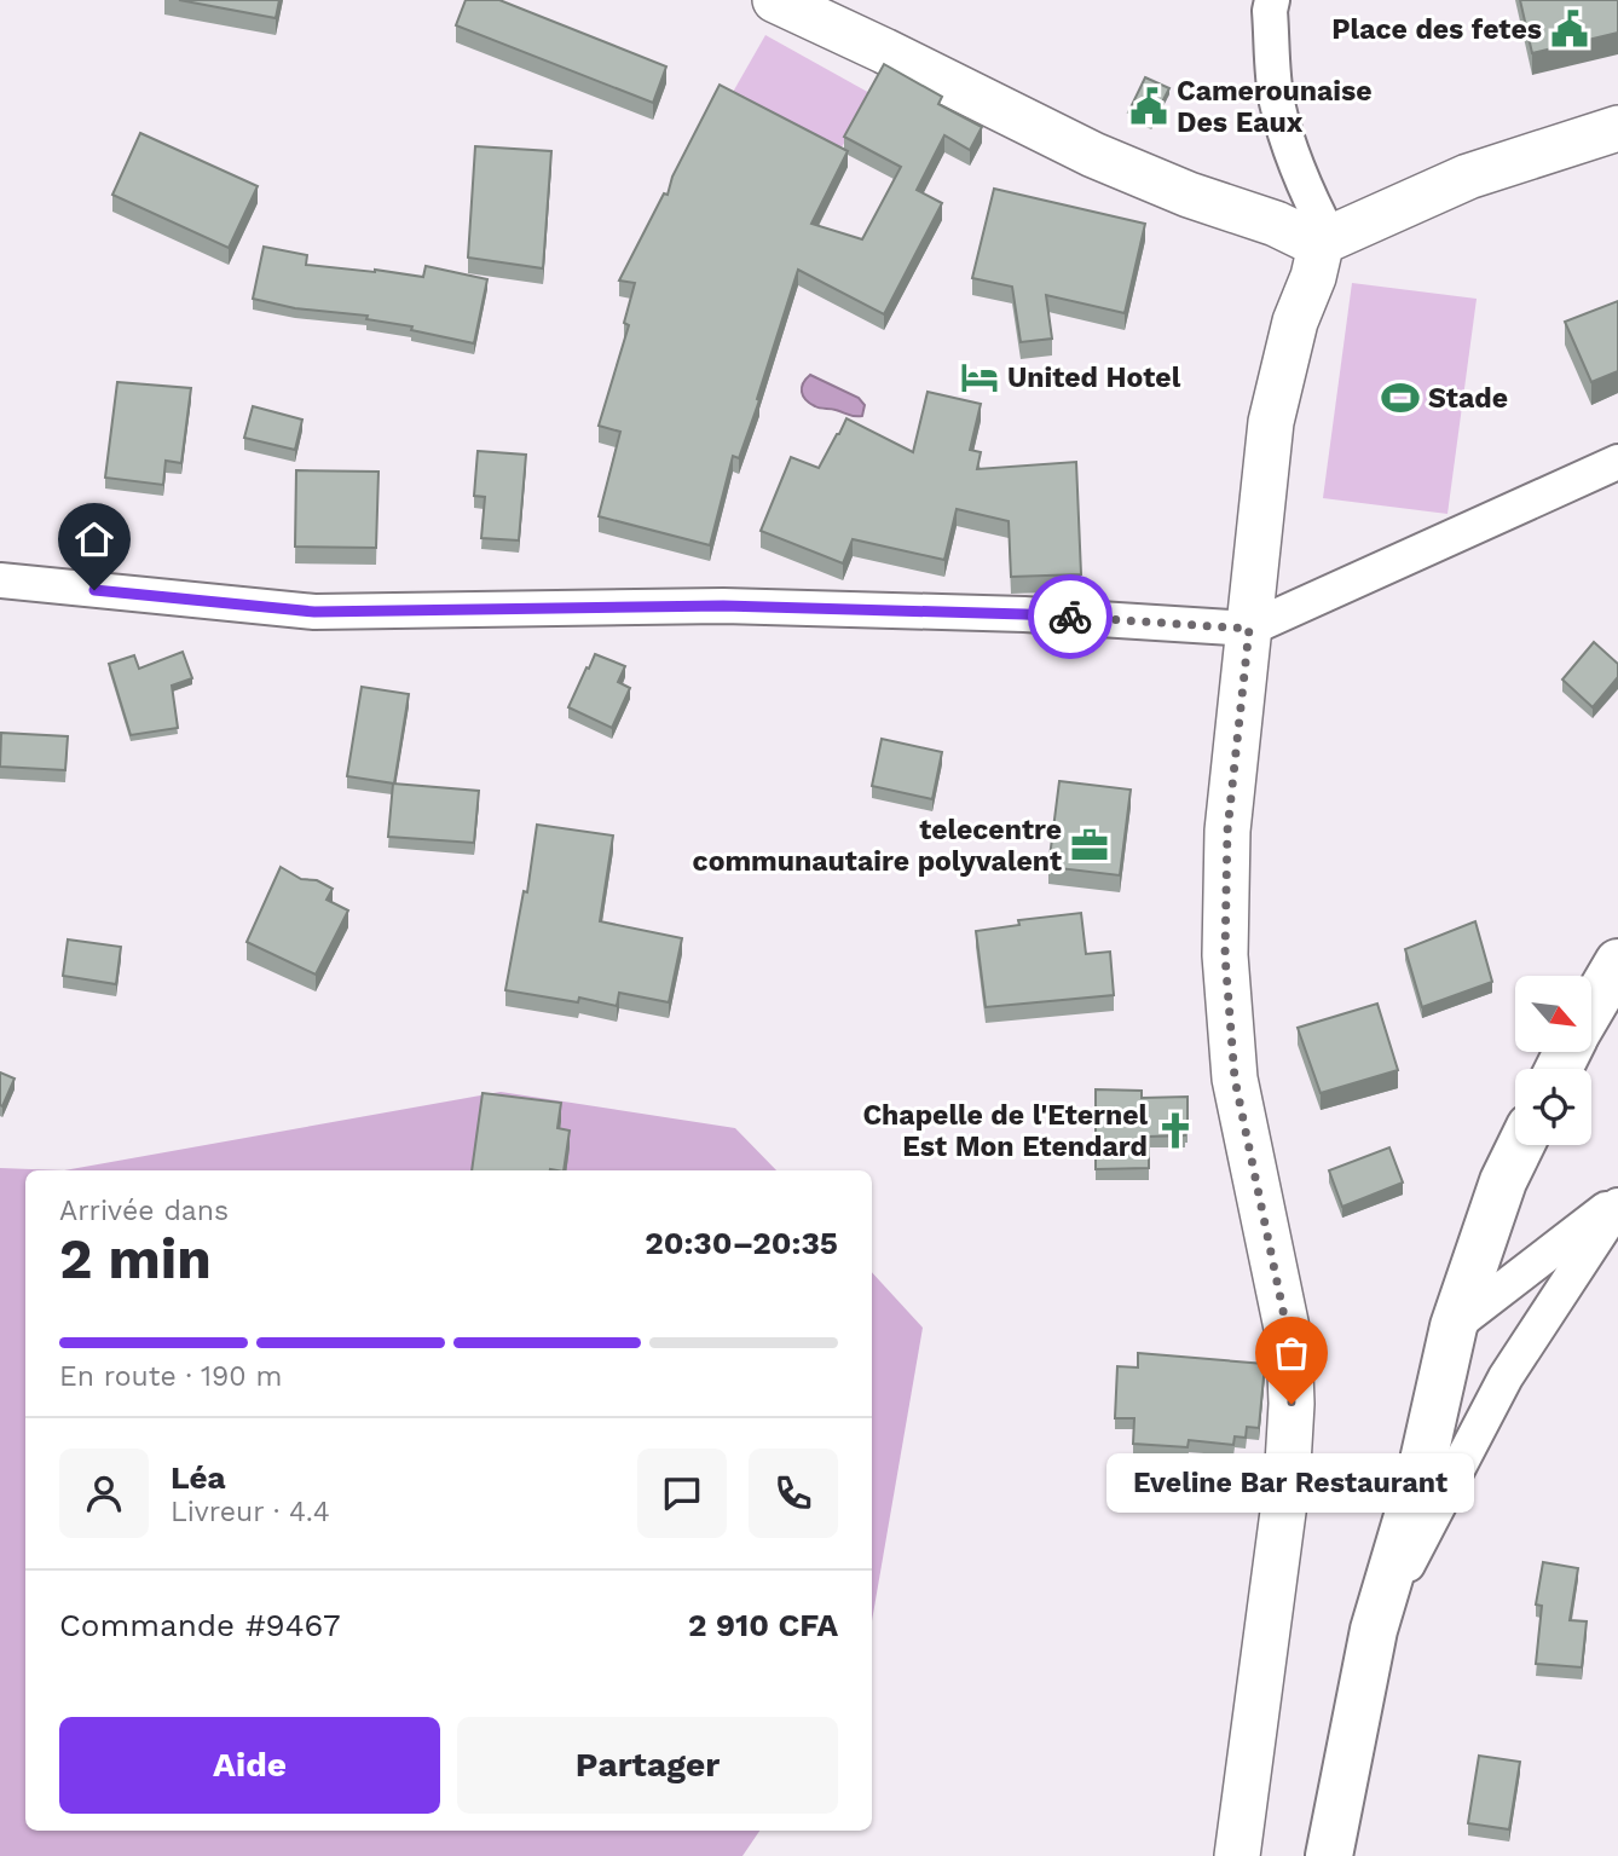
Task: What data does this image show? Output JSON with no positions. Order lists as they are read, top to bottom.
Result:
{
  "places": {
    "public building": ["Place des fetes", "Camerounaise Des Eaux"],
    "hotel": ["United Hotel"],
    "sports": ["Stade"],
    "office": ["telecentre communautaire polyvalent"],
    "church": ["Chapelle de l'Eternel Est Mon Etendard"],
    "other": ["Eveline Bar Restaurant"]
  },
  "north": "bottom right",
  "page": {
    "heading": ["2 min", "Arrivée dans", "20:30–20:35"],
    "panel": [
      "Léa",
      "Livreur · 4.4",
      "Commande #9467",
      "2 910 CFA"
    ],
    "bar": "En route · 190 m",
    "bubble": "Eveline Bar Restaurant",
    "buttons": ["Aide", "Partager"]
  }
}
